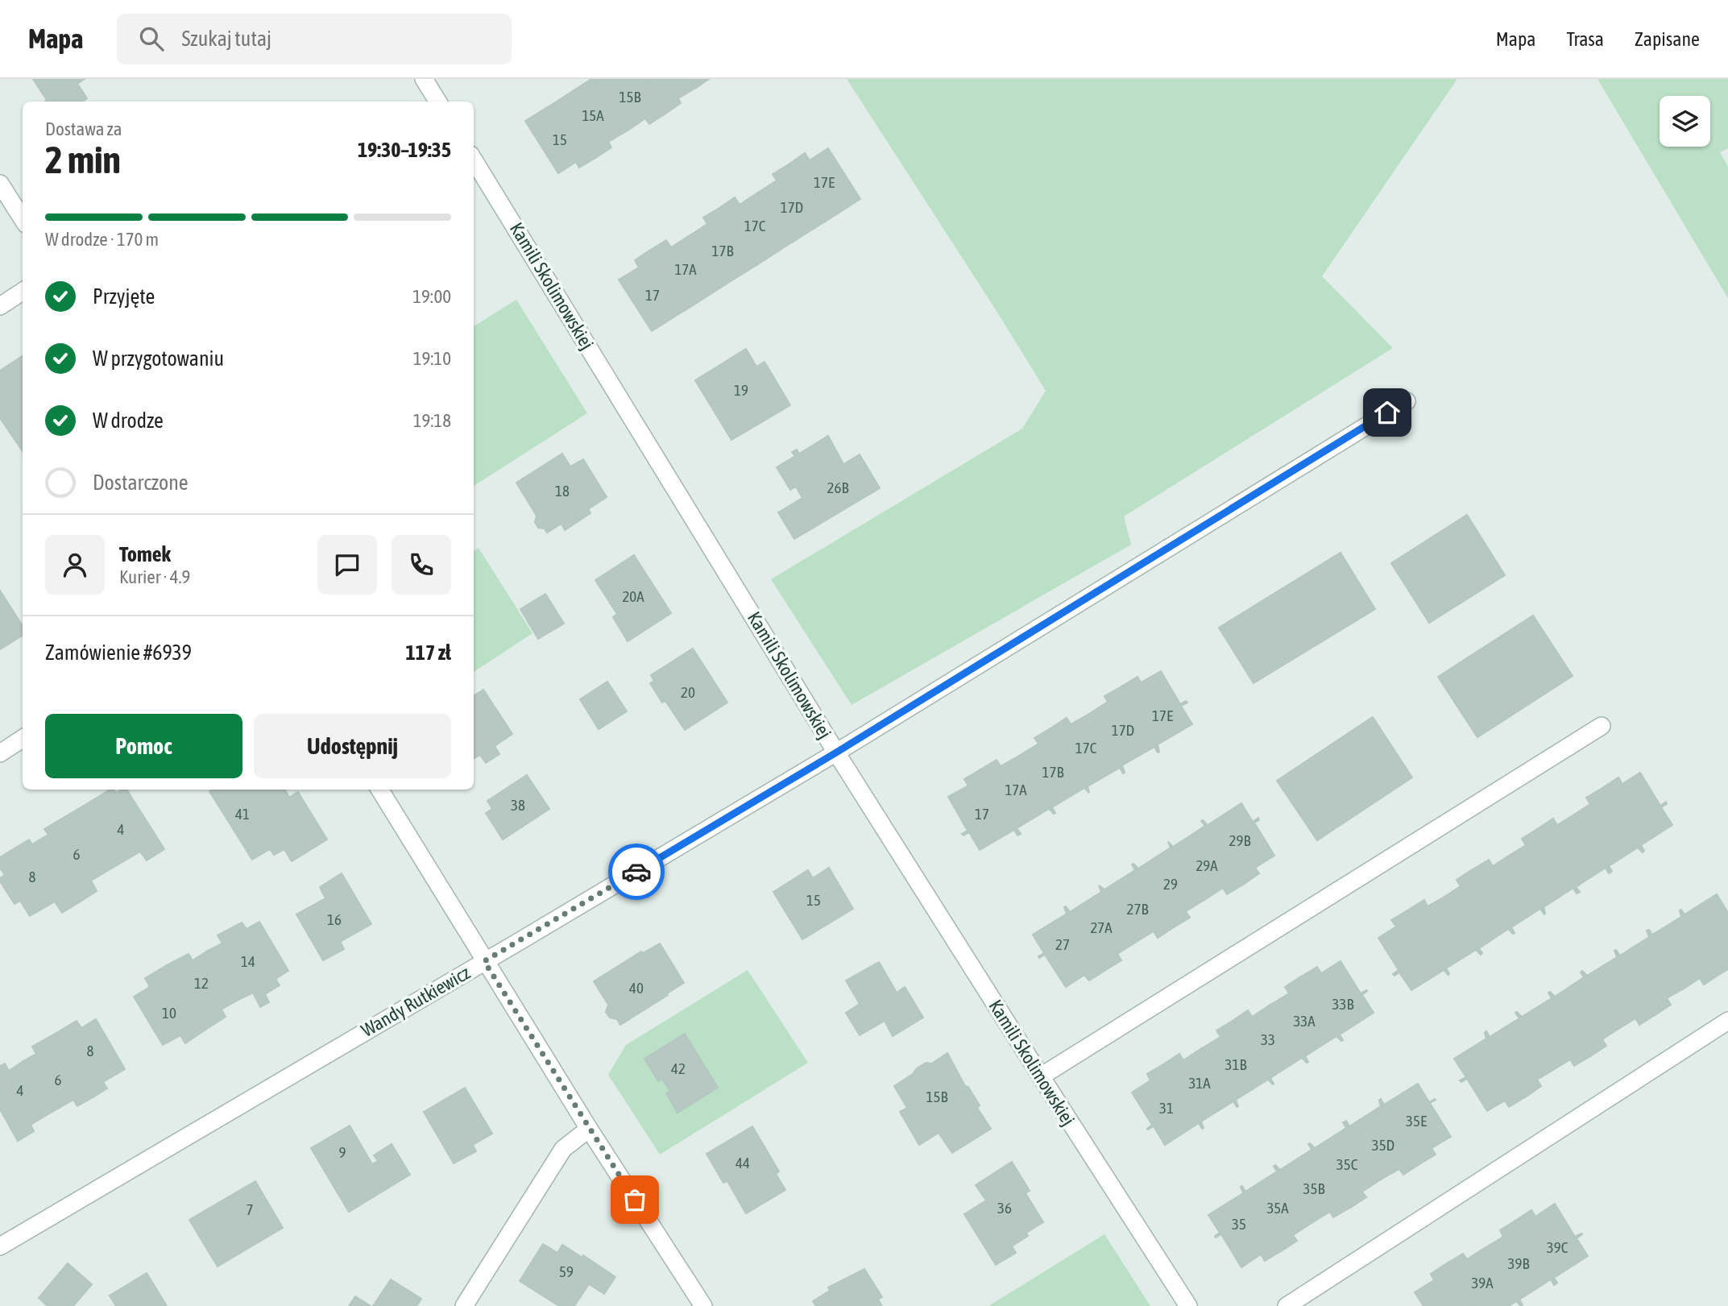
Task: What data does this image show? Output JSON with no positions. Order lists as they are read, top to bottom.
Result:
{
  "streets": {
    "street": ["Kamili Skolimowskiej", "Wandy Rutkiewicz"]
  },
  "crossings": [
    ["Kamili Skolimowskiej", "Wandy Rutkiewicz"]
  ],
  "house_numbers": [
    "15B",
    "15A",
    "15",
    "17E",
    "17D",
    "17C",
    "17B",
    "17A",
    "17",
    "19",
    "26B",
    "18",
    "20A",
    "20",
    "17E",
    "17D",
    "17C",
    "17B",
    "17A",
    "38",
    "41",
    "17",
    "4",
    "29B",
    "6",
    "29A",
    "8",
    "29",
    "15",
    "27B",
    "16",
    "27A",
    "27",
    "14",
    "12",
    "40",
    "33B",
    "10",
    "33A",
    "33",
    "8",
    "31B",
    "42",
    "6",
    "31A",
    "4",
    "15B",
    "31",
    "35E",
    "35D",
    "9",
    "44",
    "35C",
    "35B",
    "36",
    "35A",
    "7",
    "35",
    "39C",
    "39B",
    "59",
    "39A"
  ],
  "page": {
    "header": "Mapa",
    "search": "Szukaj tutaj",
    "nav": ["Mapa", "Trasa", "Zapisane"],
    "heading": ["2 min", "Dostawa za", "19:30–19:35"],
    "panel": [
      "Tomek",
      "Kurier · 4.9",
      "Zamówienie #6939",
      "117 zł"
    ],
    "bar": "W drodze · 170 m",
    "list": [
      ["Przyjęte", "19:00"],
      ["W przygotowaniu", "19:10"],
      ["W drodze", "19:18"],
      "Dostarczone"
    ],
    "buttons": ["Pomoc", "Udostępnij"]
  }
}
